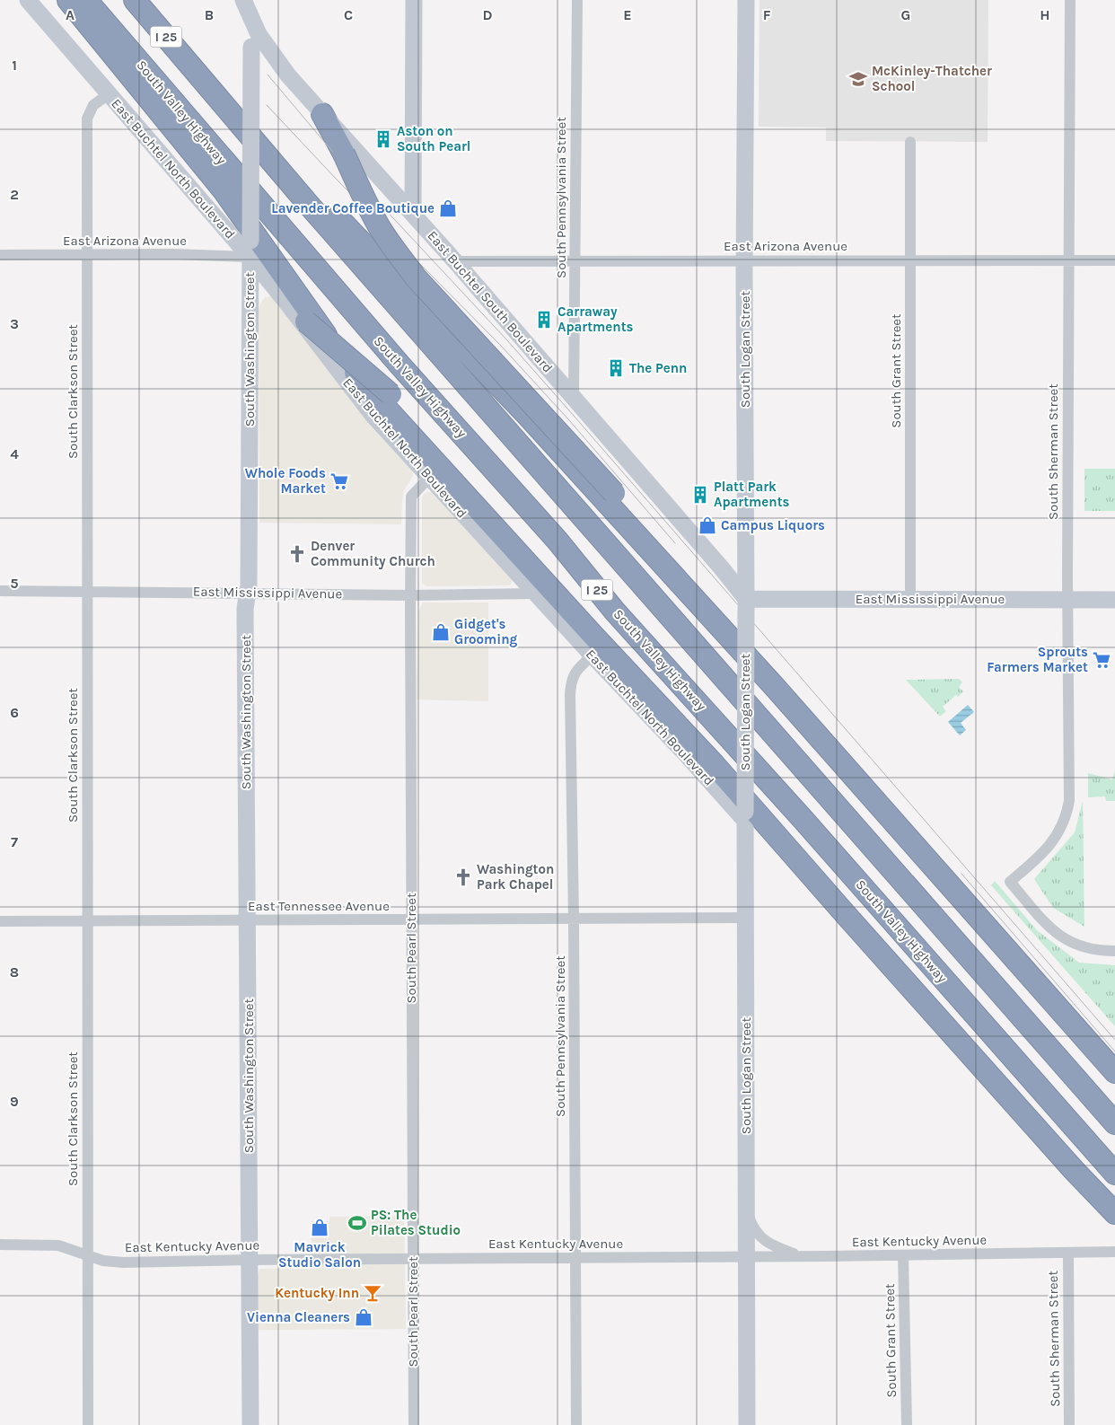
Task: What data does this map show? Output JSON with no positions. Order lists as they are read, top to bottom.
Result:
{
  "streets": {
    "highway": ["I 25", "South Valley Highway"],
    "main road": [
      "East Buchtel North Boulevard",
      "East Buchtel South Boulevard",
      "South Washington Street",
      "South Logan Street",
      "East Mississippi Avenue"
    ],
    "street": [
      "South Pennsylvania Street",
      "East Arizona Avenue",
      "South Grant Street",
      "South Clarkson Street",
      "South Sherman Street",
      "East Tennessee Avenue",
      "South Pearl Street",
      "East Kentucky Avenue"
    ]
  },
  "crossings": [
    ["East Buchtel North Boulevard", "South Pennsylvania Street"],
    ["East Buchtel North Boulevard", "East Arizona Avenue"],
    ["East Buchtel North Boulevard", "South Washington Street"],
    ["East Buchtel North Boulevard", "South Logan Street"],
    ["East Buchtel North Boulevard", "South Clarkson Street"],
    ["East Buchtel North Boulevard", "East Mississippi Avenue"],
    ["East Buchtel North Boulevard", "South Pearl Street"],
    ["South Pennsylvania Street", "East Arizona Avenue"],
    ["South Pennsylvania Street", "East Buchtel South Boulevard"],
    ["South Pennsylvania Street", "East Tennessee Avenue"],
    ["South Pennsylvania Street", "East Kentucky Avenue"],
    ["East Arizona Avenue", "East Buchtel South Boulevard"],
    ["East Arizona Avenue", "South Washington Street"],
    ["East Arizona Avenue", "South Logan Street"],
    ["East Arizona Avenue", "South Grant Street"],
    ["East Arizona Avenue", "South Clarkson Street"],
    ["East Arizona Avenue", "South Sherman Street"],
    ["East Buchtel South Boulevard", "South Washington Street"],
    ["East Buchtel South Boulevard", "South Logan Street"],
    ["East Buchtel South Boulevard", "East Mississippi Avenue"],
    ["South Washington Street", "East Mississippi Avenue"],
    ["South Washington Street", "East Tennessee Avenue"],
    ["South Washington Street", "East Kentucky Avenue"],
    ["South Logan Street", "East Mississippi Avenue"],
    ["South Logan Street", "East Tennessee Avenue"],
    ["South Logan Street", "East Kentucky Avenue"],
    ["South Grant Street", "East Mississippi Avenue"],
    ["South Grant Street", "East Kentucky Avenue"],
    ["South Clarkson Street", "East Mississippi Avenue"],
    ["South Clarkson Street", "East Tennessee Avenue"],
    ["South Clarkson Street", "East Kentucky Avenue"],
    ["South Sherman Street", "East Mississippi Avenue"],
    ["South Sherman Street", "East Kentucky Avenue"],
    ["East Mississippi Avenue", "South Pearl Street"],
    ["East Tennessee Avenue", "South Pearl Street"],
    ["South Pearl Street", "East Kentucky Avenue"]
  ],
  "places": {
    "school or university": ["McKinley-Thatcher School"],
    "building": [
      "Aston on South Pearl",
      "Carraway Apartments",
      "The Penn",
      "Platt Park Apartments"
    ],
    "shop": [
      "Lavender Coffee Boutique",
      "Campus Liquors",
      "Gidget's Grooming",
      "Mavrick Studio Salon",
      "Vienna Cleaners"
    ],
    "supermarket": ["Whole Foods Market", "Sprouts Farmers Market"],
    "church": ["Denver Community Church", "Washington Park Chapel"],
    "sports": ["PS: The Pilates Studio"],
    "bar": ["Kentucky Inn"]
  },
  "grid": {
    "columns": [
      "A",
      "B",
      "C",
      "D",
      "E",
      "F",
      "G",
      "H"
    ],
    "rows": [
      "1",
      "2",
      "3",
      "4",
      "5",
      "6",
      "7",
      "8",
      "9"
    ]
  }
}
